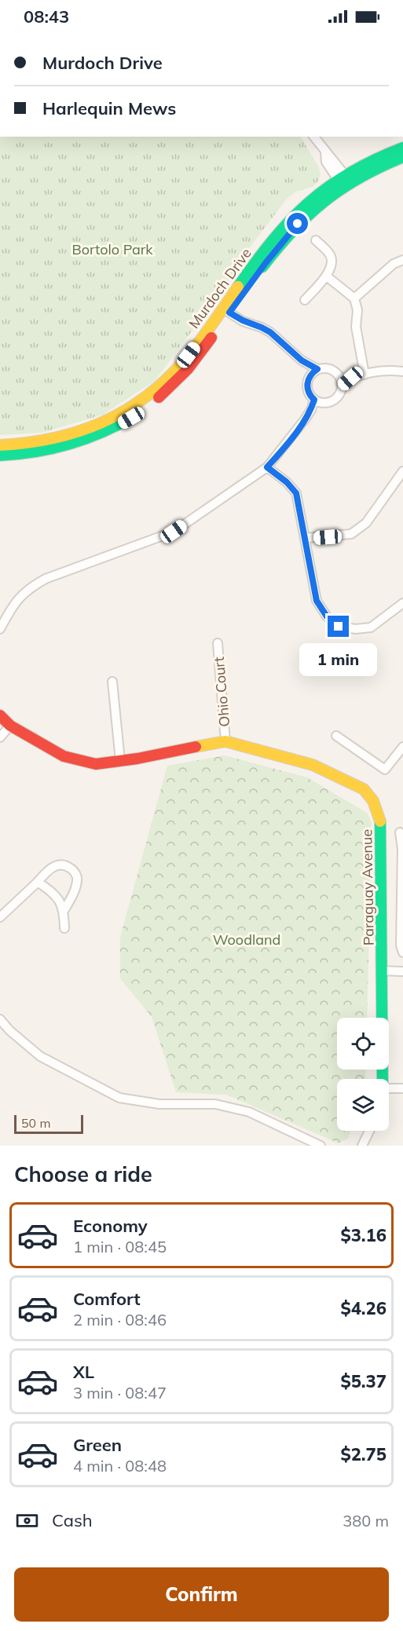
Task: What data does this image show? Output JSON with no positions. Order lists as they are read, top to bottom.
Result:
{
  "streets": {
    "main road": ["Murdoch Drive", "Paraguay Avenue"],
    "street": ["Ohio Court"]
  },
  "crossings": [
    ["Ohio Court", "Paraguay Avenue"]
  ],
  "parks": ["Bortolo Park", "Woodland"],
  "scale_bar": "50 m",
  "page": {
    "status": "08:43",
    "banner": ["Murdoch Drive", "Harlequin Mews"],
    "bubble": "1 min",
    "scale": "50 m",
    "heading": "Choose a ride",
    "list": [
      {
        "name": "Economy",
        "note": "1 min · 08:45",
        "value": "$3.16"
      },
      {
        "name": "Comfort",
        "note": "2 min · 08:46",
        "value": "$4.26"
      },
      {
        "name": "XL",
        "note": "3 min · 08:47",
        "value": "$5.37"
      },
      {
        "name": "Green",
        "note": "4 min · 08:48",
        "value": "$2.75"
      }
    ],
    "pay": ["Cash", "380 m"],
    "buttons": "Confirm"
  }
}
